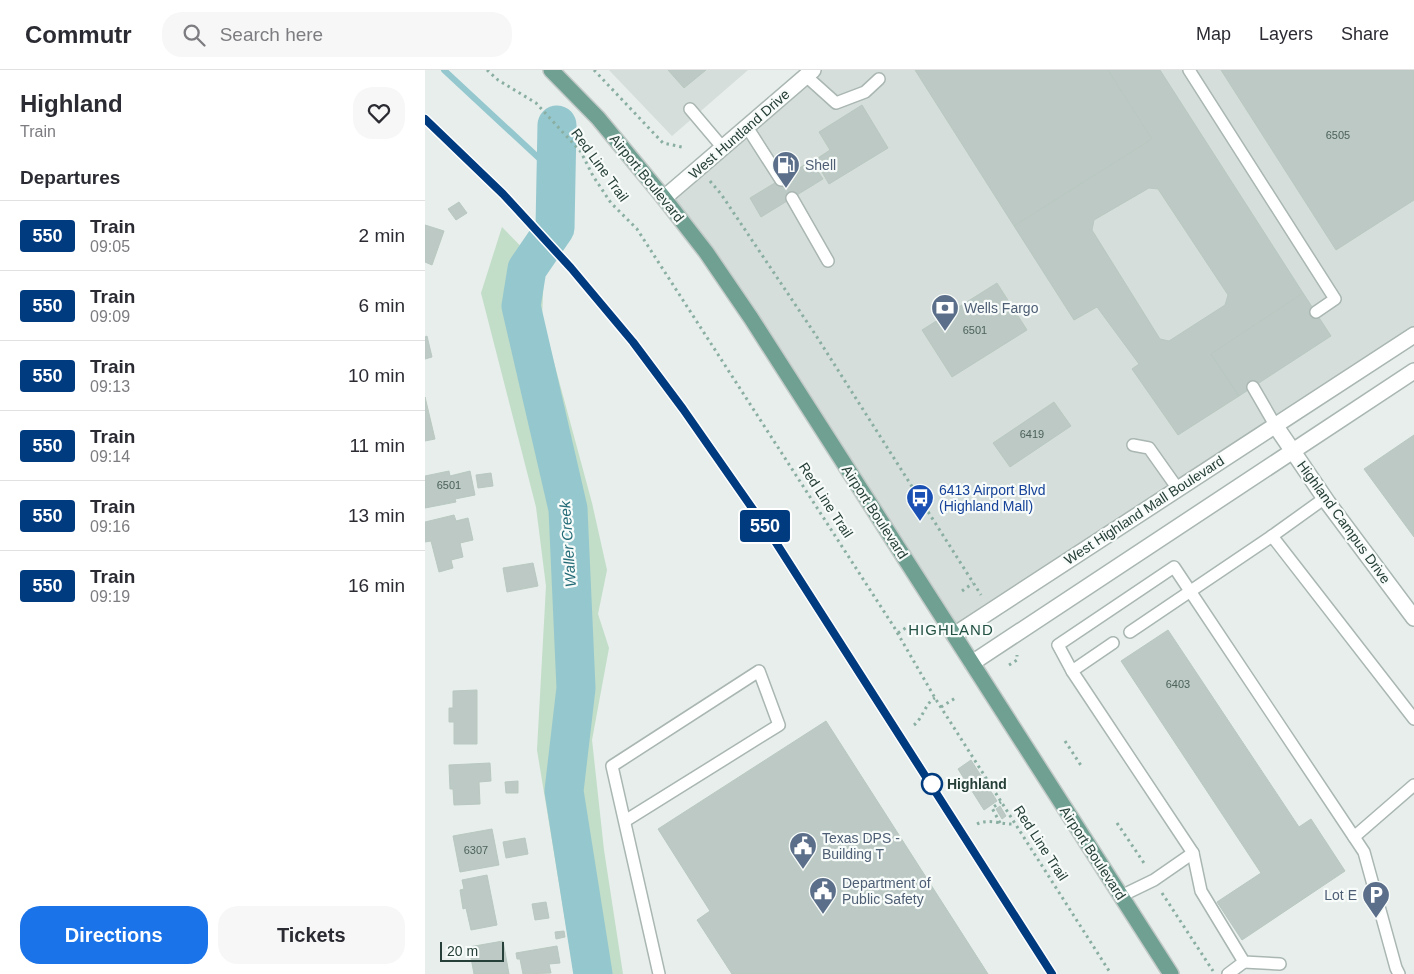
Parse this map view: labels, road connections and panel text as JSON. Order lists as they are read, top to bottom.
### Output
{
  "streets": {
    "main road": ["Airport Boulevard"],
    "street": ["West Huntland Drive", "West Highland Mall Boulevard", "Highland Campus Drive"],
    "path": ["Red Line Trail"]
  },
  "crossings": [
    ["West Huntland Drive", "Airport Boulevard"],
    ["Airport Boulevard", "West Highland Mall Boulevard"],
    ["West Highland Mall Boulevard", "Highland Campus Drive"]
  ],
  "districts": ["HIGHLAND"],
  "water": ["Waller Creek"],
  "places": {
    "fuel station": ["Shell"],
    "bank": ["Wells Fargo"],
    "bus stop": ["6413 Airport Blvd (Highland Mall)"],
    "other": ["Highland"],
    "public building": ["Texas DPS - Building T", "Department of Public Safety"],
    "parking": ["Lot E"]
  },
  "house_numbers": [
    "6505",
    "6501",
    "6419",
    "6501",
    "6403",
    "6307"
  ],
  "scale_bar": "20 m",
  "page": {
    "header": "Commutr",
    "search": "Search here",
    "nav": ["Map", "Layers", "Share"],
    "heading": [
      ["Highland", "Train"],
      "Departures"
    ],
    "on_map": "550",
    "list": [
      {
        "mark": "550",
        "name": "Train",
        "note": "09:05",
        "value": "2 min"
      },
      {
        "mark": "550",
        "name": "Train",
        "note": "09:09",
        "value": "6 min"
      },
      {
        "mark": "550",
        "name": "Train",
        "note": "09:13",
        "value": "10 min"
      },
      {
        "mark": "550",
        "name": "Train",
        "note": "09:14",
        "value": "11 min"
      },
      {
        "mark": "550",
        "name": "Train",
        "note": "09:16",
        "value": "13 min"
      },
      {
        "mark": "550",
        "name": "Train",
        "note": "09:19",
        "value": "16 min"
      }
    ],
    "buttons": ["Directions", "Tickets"],
    "scale": "20 m"
  }
}
